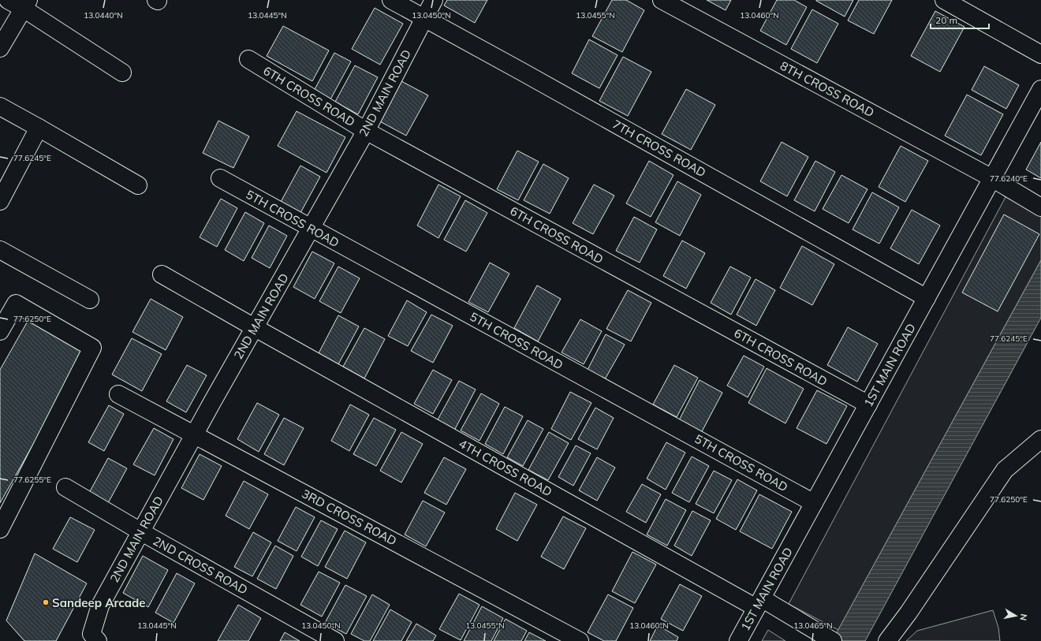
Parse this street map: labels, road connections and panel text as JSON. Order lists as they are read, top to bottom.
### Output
{
  "streets": {
    "street": [
      "8TH CROSS ROAD",
      "2ND MAIN ROAD",
      "6TH CROSS ROAD",
      "7TH CROSS ROAD",
      "5TH CROSS ROAD",
      "1ST MAIN ROAD",
      "4TH CROSS ROAD",
      "3RD CROSS ROAD",
      "2ND CROSS ROAD"
    ]
  },
  "crossings": [
    ["8TH CROSS ROAD", "1ST MAIN ROAD"],
    ["2ND MAIN ROAD", "6TH CROSS ROAD"],
    ["2ND MAIN ROAD", "7TH CROSS ROAD"],
    ["2ND MAIN ROAD", "5TH CROSS ROAD"],
    ["2ND MAIN ROAD", "4TH CROSS ROAD"],
    ["2ND MAIN ROAD", "3RD CROSS ROAD"],
    ["2ND MAIN ROAD", "2ND CROSS ROAD"],
    ["6TH CROSS ROAD", "1ST MAIN ROAD"],
    ["7TH CROSS ROAD", "1ST MAIN ROAD"],
    ["5TH CROSS ROAD", "1ST MAIN ROAD"],
    ["1ST MAIN ROAD", "4TH CROSS ROAD"]
  ],
  "places": ["Sandeep Arcade"],
  "scale_bar": "20 m",
  "north": "right",
  "coordinates": [
    "13.0450°N",
    "13.0455°N",
    "13.0460°N",
    "13.0440°N",
    "13.0445°N",
    "77.6245°E",
    "77.6240°E",
    "77.6250°E",
    "77.6255°E",
    "13.0465°N"
  ]
}
